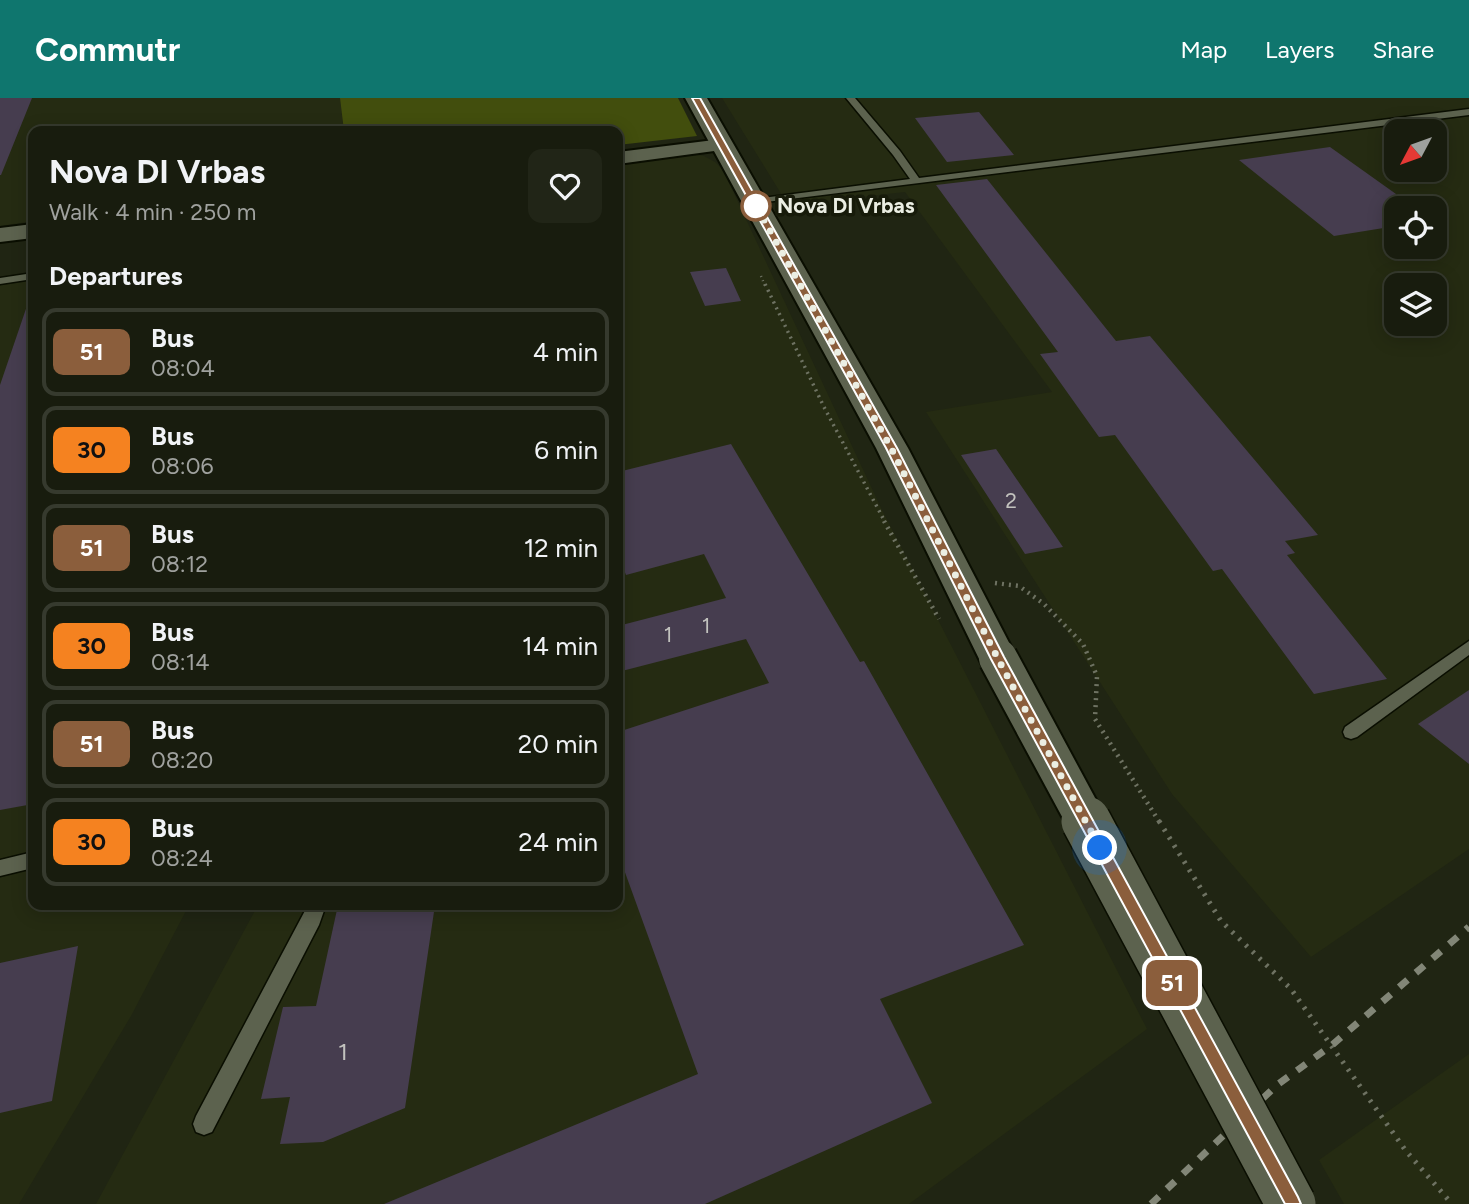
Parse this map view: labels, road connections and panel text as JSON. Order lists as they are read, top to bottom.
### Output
{
  "places": ["Nova DI Vrbas"],
  "lines": ["bus line 51"],
  "house_numbers": [
    "2",
    "1",
    "1",
    "1"
  ],
  "north": "bottom left",
  "page": {
    "header": "Commutr",
    "nav": ["Map", "Layers", "Share"],
    "on_map": "51",
    "heading": [
      ["Nova DI Vrbas", "Walk · 4 min · 250 m"],
      "Departures"
    ],
    "list": [
      {
        "mark": "51",
        "name": "Bus",
        "note": "08:04",
        "value": "4 min"
      },
      {
        "mark": "30",
        "name": "Bus",
        "note": "08:06",
        "value": "6 min"
      },
      {
        "mark": "51",
        "name": "Bus",
        "note": "08:12",
        "value": "12 min"
      },
      {
        "mark": "30",
        "name": "Bus",
        "note": "08:14",
        "value": "14 min"
      },
      {
        "mark": "51",
        "name": "Bus",
        "note": "08:20",
        "value": "20 min"
      },
      {
        "mark": "30",
        "name": "Bus",
        "note": "08:24",
        "value": "24 min"
      }
    ]
  }
}
